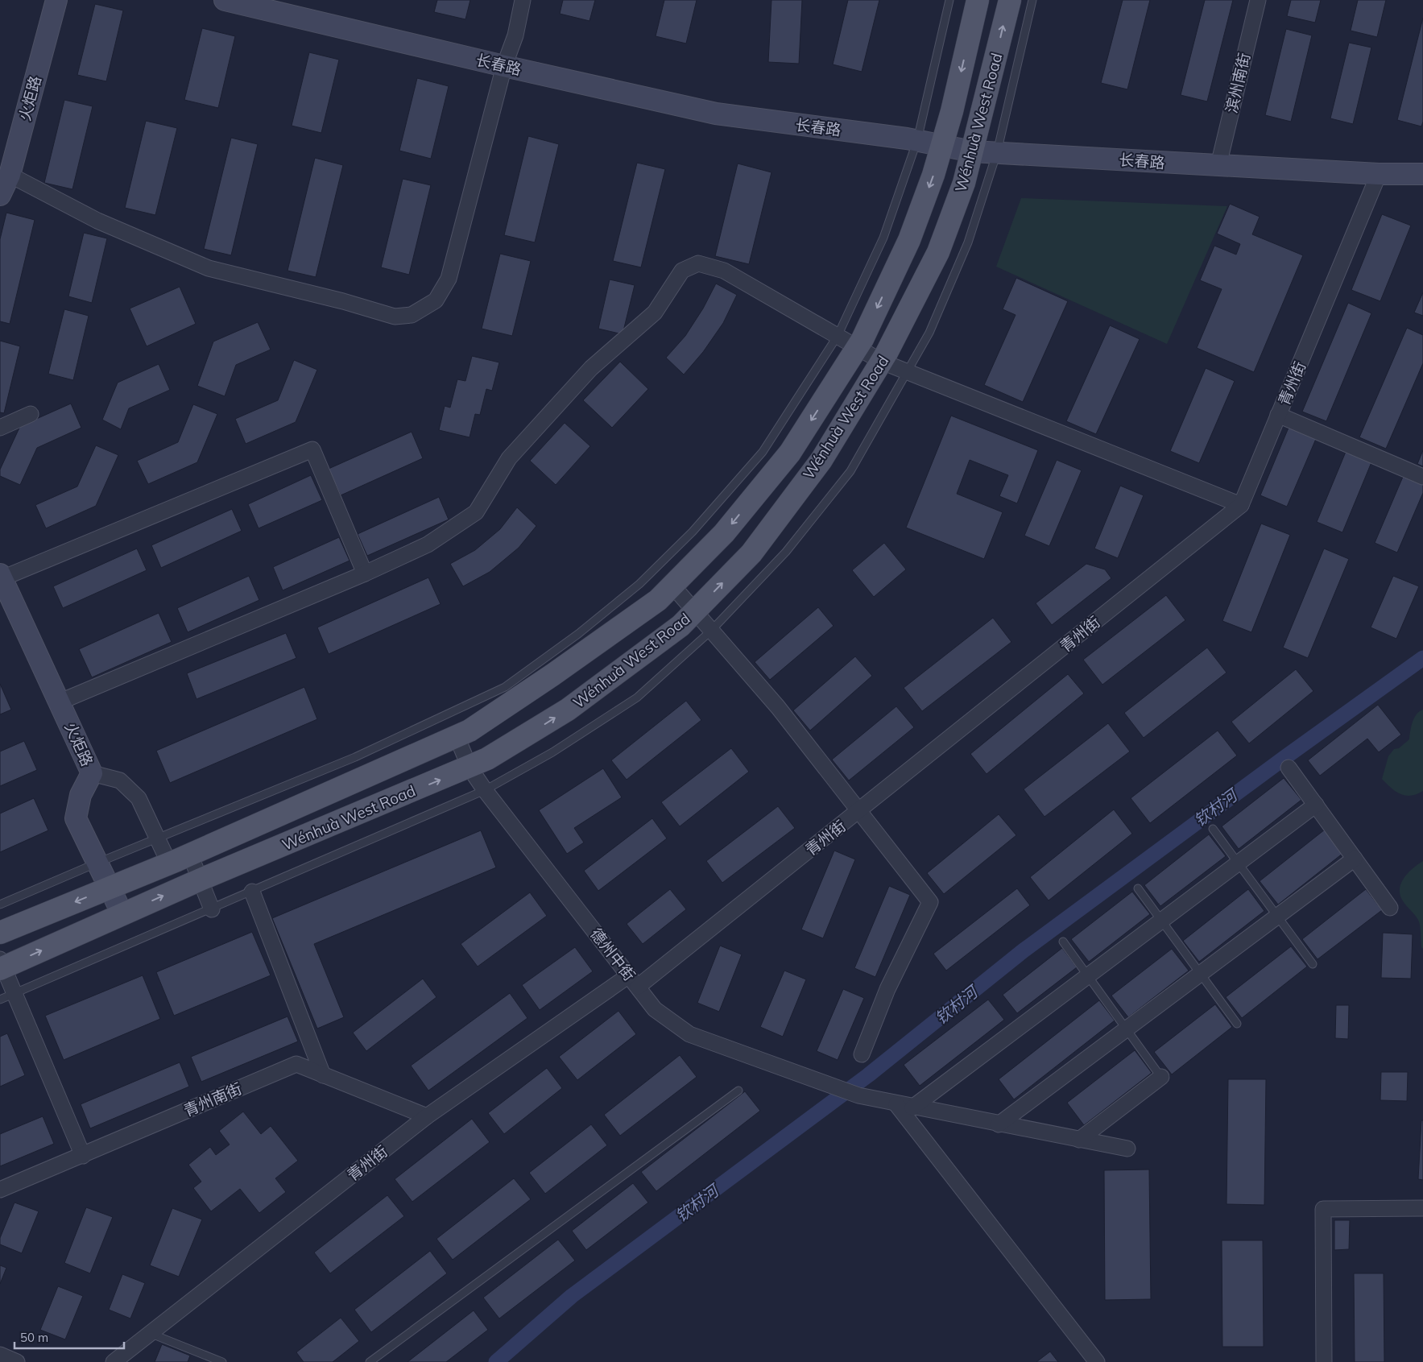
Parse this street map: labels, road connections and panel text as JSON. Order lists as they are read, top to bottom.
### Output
{
  "streets": {
    "main road": ["Wénhuà West Road"],
    "street": [
      "长春路",
      "滨州南街",
      "火炬路",
      "青州街",
      "德州中街",
      "青州南街"
    ]
  },
  "crossings": [
    ["长春路", "滨州南街"],
    ["长春路", "Wénhuà West Road"],
    ["长春路", "青州街"],
    ["火炬路", "Wénhuà West Road"],
    ["Wénhuà West Road", "德州中街"],
    ["青州街", "德州中街"],
    ["青州街", "青州南街"]
  ],
  "water": ["钦村河"],
  "scale_bar": "50 m"
}
